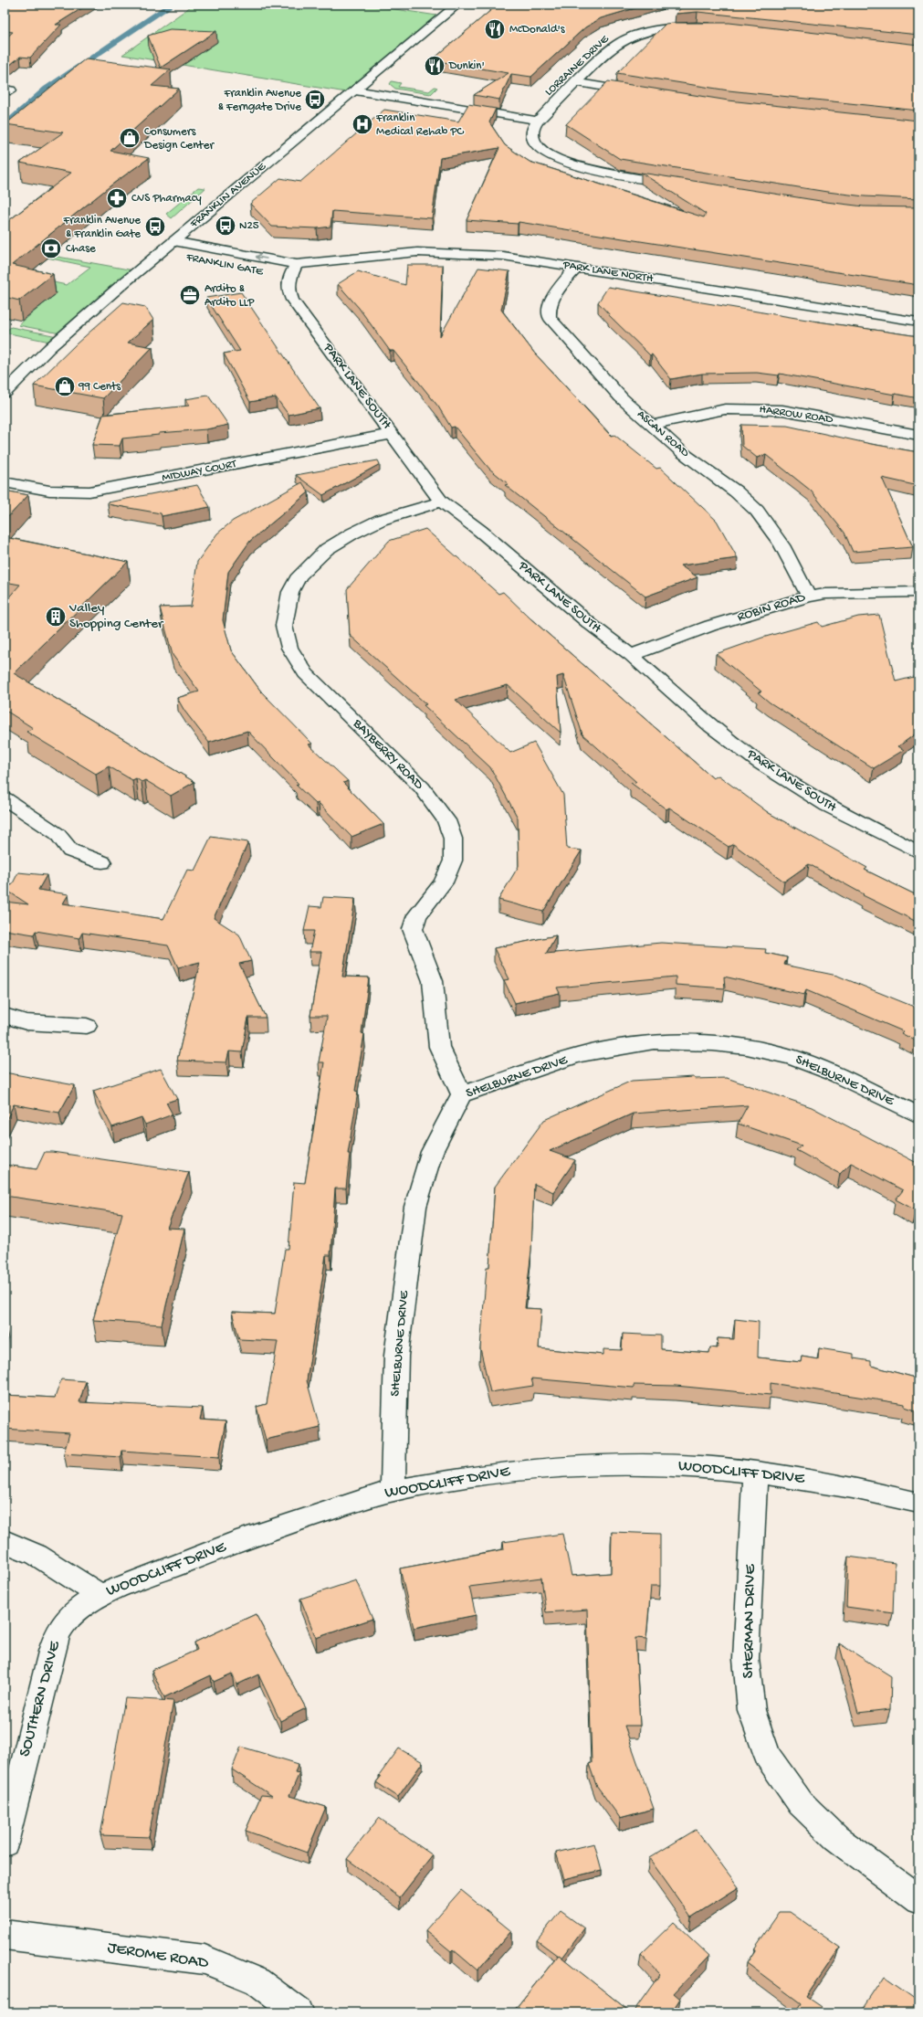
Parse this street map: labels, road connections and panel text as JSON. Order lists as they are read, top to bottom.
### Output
{
  "streets": {
    "street": [
      "LORRAINE DRIVE",
      "FRANKLIN AVENUE",
      "FRANKLIN GATE",
      "PARK LANE NORTH",
      "PARK LANE SOUTH",
      "HARROW ROAD",
      "ASCAN ROAD",
      "MIDWAY COURT",
      "ROBIN ROAD",
      "BAYBERRY ROAD",
      "SHELBURNE DRIVE",
      "WOODCLIFF DRIVE",
      "SHERMAN DRIVE",
      "SOUTHERN DRIVE",
      "JEROME ROAD"
    ]
  },
  "crossings": [
    ["FRANKLIN AVENUE", "FRANKLIN GATE"],
    ["FRANKLIN GATE", "PARK LANE NORTH"],
    ["FRANKLIN GATE", "PARK LANE SOUTH"],
    ["PARK LANE NORTH", "PARK LANE SOUTH"],
    ["PARK LANE NORTH", "ASCAN ROAD"],
    ["PARK LANE SOUTH", "MIDWAY COURT"],
    ["PARK LANE SOUTH", "ROBIN ROAD"],
    ["PARK LANE SOUTH", "BAYBERRY ROAD"],
    ["HARROW ROAD", "ASCAN ROAD"],
    ["ASCAN ROAD", "ROBIN ROAD"],
    ["BAYBERRY ROAD", "SHELBURNE DRIVE"],
    ["SHELBURNE DRIVE", "WOODCLIFF DRIVE"],
    ["WOODCLIFF DRIVE", "SHERMAN DRIVE"],
    ["WOODCLIFF DRIVE", "SOUTHERN DRIVE"]
  ],
  "one_way": ["FRANKLIN GATE"],
  "places": {
    "restaurant": ["McDonald's", "Dunkin'"],
    "bus stop": ["Franklin Avenue & Ferngate Drive", "N25", "Franklin Avenue & Franklin Gate"],
    "hospital": ["Franklin Medical Rehab PC"],
    "shop": ["Consumers Design Center", "99 Cents"],
    "pharmacy": ["CVS Pharmacy"],
    "bank": ["Chase"],
    "office": ["Ardito & Ardito LLP"],
    "building": ["Valley Shopping Center"]
  }
}
